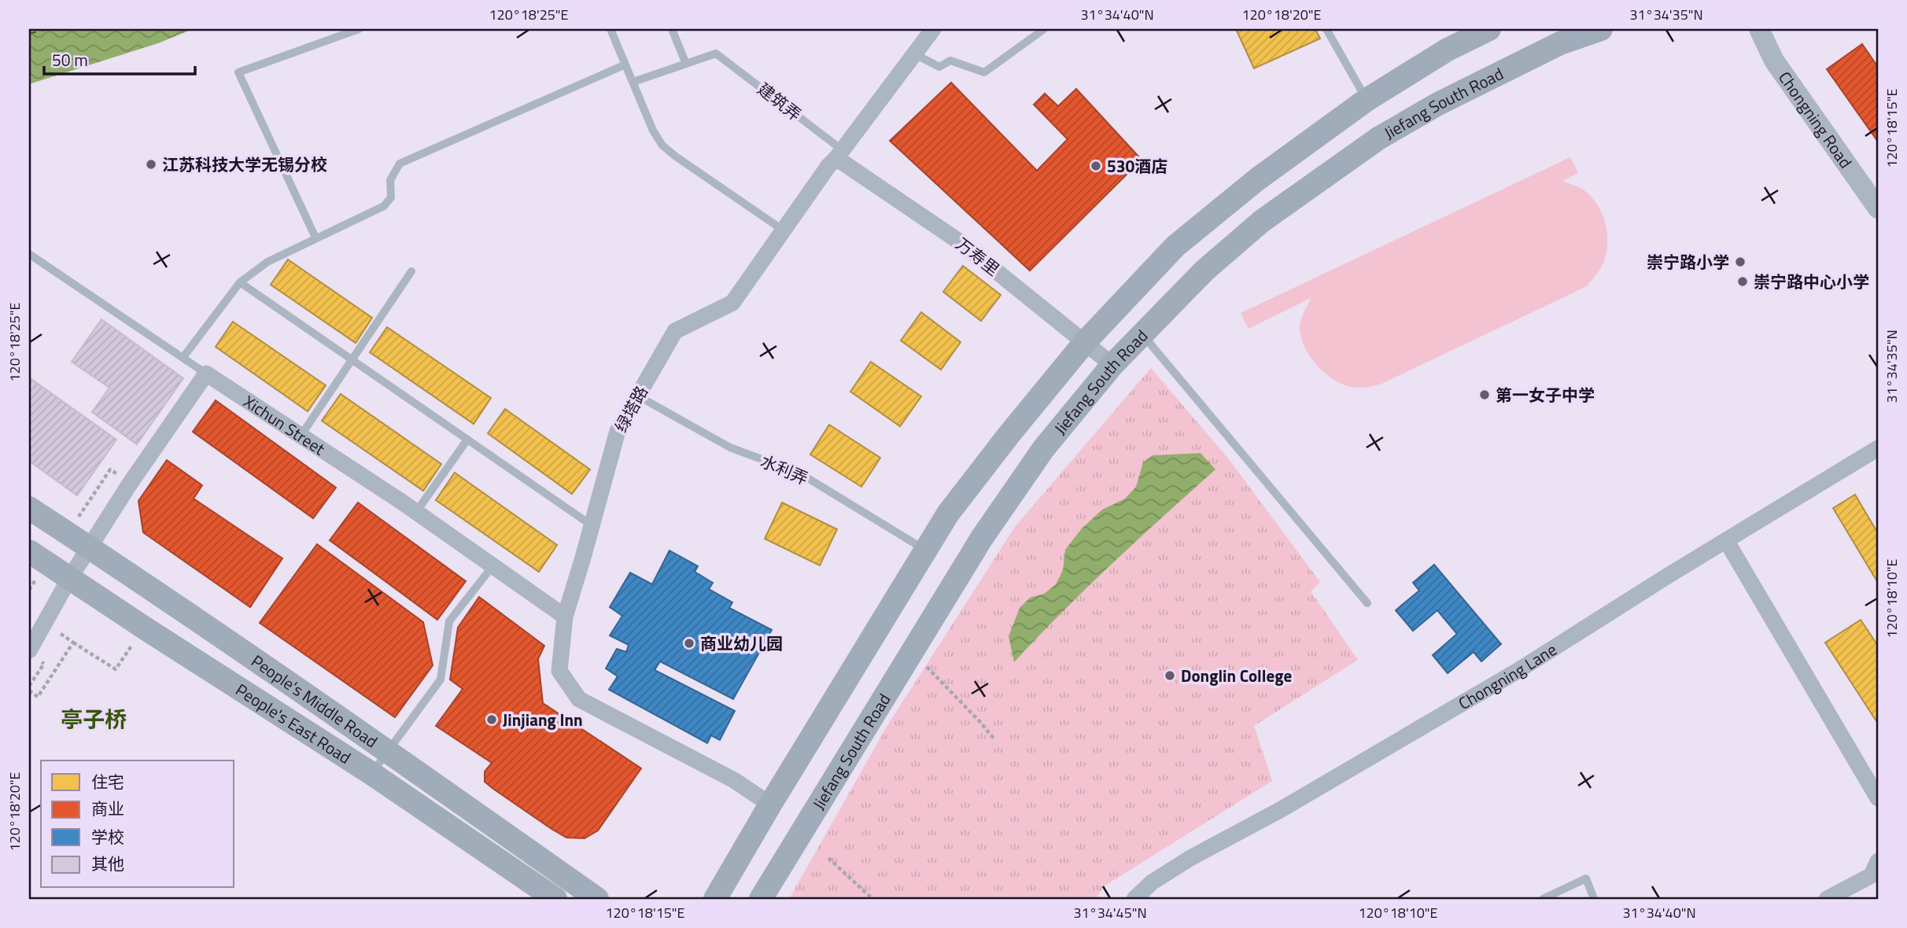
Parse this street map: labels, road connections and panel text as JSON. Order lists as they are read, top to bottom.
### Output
{
  "streets": {
    "main road": ["Jiefang South Road", "People's Middle Road", "People's East Road"],
    "street": [
      "Chongning Road",
      "万寿里",
      "绿塔路",
      "Xichun Street",
      "Chongning Lane"
    ],
    "lane": ["建筑弄", "水利弄"]
  },
  "crossings": [
    ["建筑弄", "万寿里"],
    ["建筑弄", "绿塔路"],
    ["Jiefang South Road", "万寿里"],
    ["万寿里", "绿塔路"],
    ["绿塔路", "Xichun Street"],
    ["绿塔路", "水利弄"]
  ],
  "districts": ["亭子桥"],
  "places": [
    "江苏科技大学无锡分校",
    "530酒店",
    "崇宁路小学",
    "崇宁路中心小学",
    "第一女子中学",
    "商业幼儿园",
    "Donglin College",
    "Jinjiang Inn"
  ],
  "legend": [
    "住宅",
    "商业",
    "学校",
    "其他"
  ],
  "scale_bar": "50 m",
  "coordinates": [
    "120°18'25\"E",
    "31°34'40\"N",
    "120°18'20\"E",
    "31°34'35\"N",
    "120°18'15\"E",
    "120°18'10\"E",
    "31°34'45\"N"
  ]
}
